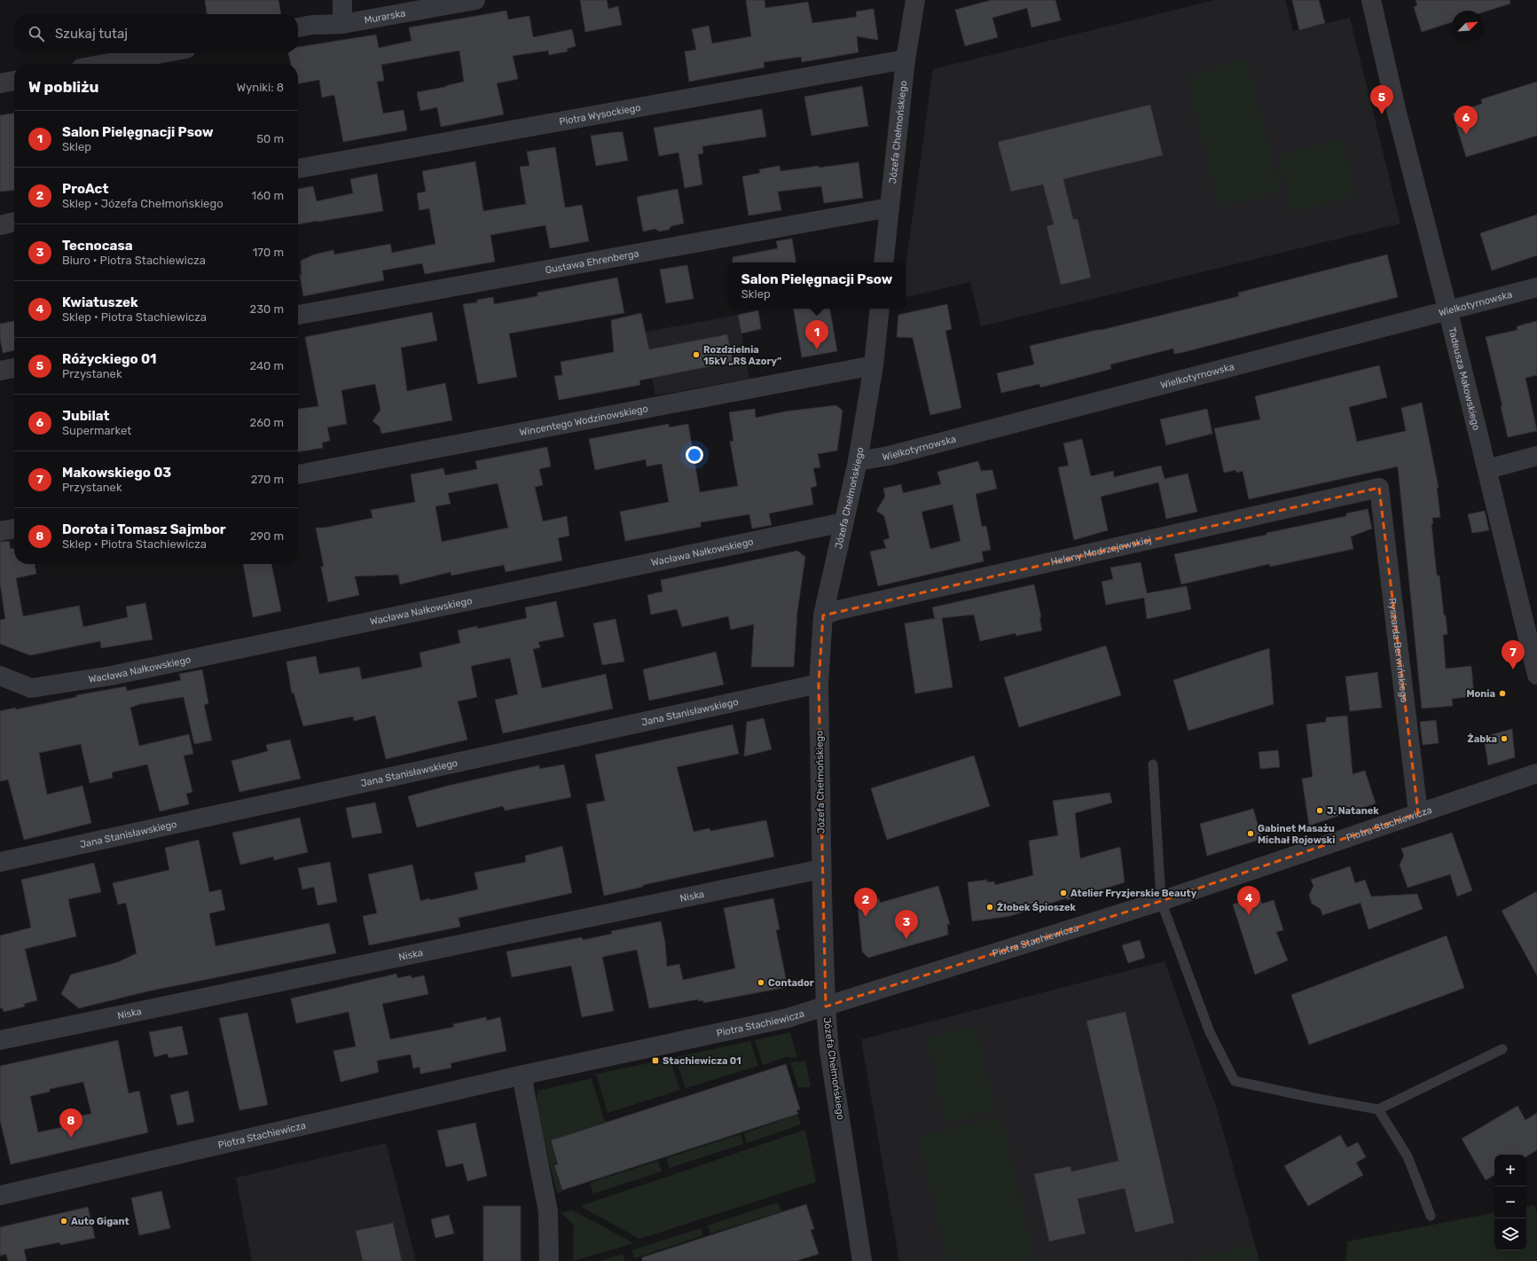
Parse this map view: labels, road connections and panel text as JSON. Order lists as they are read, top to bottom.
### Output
{
  "streets": {
    "street": [
      "Murarska",
      "Piotra Wysockiego",
      "Józefa Chełmońskiego",
      "Gustawa Ehrenberga",
      "Wielkotyrnowska",
      "Tadeusza Makowskiego",
      "Wincentego Wodzinowskiego",
      "Heleny Modrzejewskiej",
      "Wacława Nałkowskiego",
      "Ryszarda Berwińskiego",
      "Jana Stanisławskiego",
      "Piotra Stachiewicza",
      "Niska"
    ]
  },
  "crossings": [
    ["Piotra Wysockiego", "Józefa Chełmońskiego"],
    ["Józefa Chełmońskiego", "Gustawa Ehrenberga"],
    ["Józefa Chełmońskiego", "Wielkotyrnowska"],
    ["Józefa Chełmońskiego", "Wincentego Wodzinowskiego"],
    ["Józefa Chełmońskiego", "Heleny Modrzejewskiej"],
    ["Józefa Chełmońskiego", "Wacława Nałkowskiego"],
    ["Józefa Chełmońskiego", "Jana Stanisławskiego"],
    ["Józefa Chełmońskiego", "Piotra Stachiewicza"],
    ["Józefa Chełmońskiego", "Niska"],
    ["Wielkotyrnowska", "Tadeusza Makowskiego"],
    ["Heleny Modrzejewskiej", "Ryszarda Berwińskiego"],
    ["Ryszarda Berwińskiego", "Piotra Stachiewicza"]
  ],
  "places": {
    "other": [
      "Rozdzielnia 15kV „RS Azory”",
      "Monia",
      "Żabka",
      "J. Natanek",
      "Gabinet Masażu Michał Rojowski",
      "Atelier Fryzjerskie Beauty",
      "Żłobek Śpioszek",
      "Contador",
      "Auto Gigant"
    ],
    "transit": ["Stachiewicza 01"]
  },
  "north": "top right",
  "page": {
    "search": "Szukaj tutaj",
    "heading": ["W pobliżu", "Wyniki: 8"],
    "pins": [
      "5",
      "6",
      "1",
      "7",
      "4",
      "2",
      "3",
      "8"
    ],
    "list": [
      {
        "mark": "1",
        "name": "Salon Pielęgnacji Psow",
        "note": "Sklep",
        "value": "50 m"
      },
      {
        "mark": "2",
        "name": "ProAct",
        "note": "Sklep · Józefa Chełmońskiego",
        "value": "160 m"
      },
      {
        "mark": "3",
        "name": "Tecnocasa",
        "note": "Biuro · Piotra Stachiewicza",
        "value": "170 m"
      },
      {
        "mark": "4",
        "name": "Kwiatuszek",
        "note": "Sklep · Piotra Stachiewicza",
        "value": "230 m"
      },
      {
        "mark": "5",
        "name": "Różyckiego 01",
        "note": "Przystanek",
        "value": "240 m"
      },
      {
        "mark": "6",
        "name": "Jubilat",
        "note": "Supermarket",
        "value": "260 m"
      },
      {
        "mark": "7",
        "name": "Makowskiego 03",
        "note": "Przystanek",
        "value": "270 m"
      },
      {
        "mark": "8",
        "name": "Dorota i Tomasz Sajmbor",
        "note": "Sklep · Piotra Stachiewicza",
        "value": "290 m"
      }
    ],
    "popup": ["Salon Pielęgnacji Psow", "Sklep"],
    "map_buttons": ["+", "−"]
  }
}
